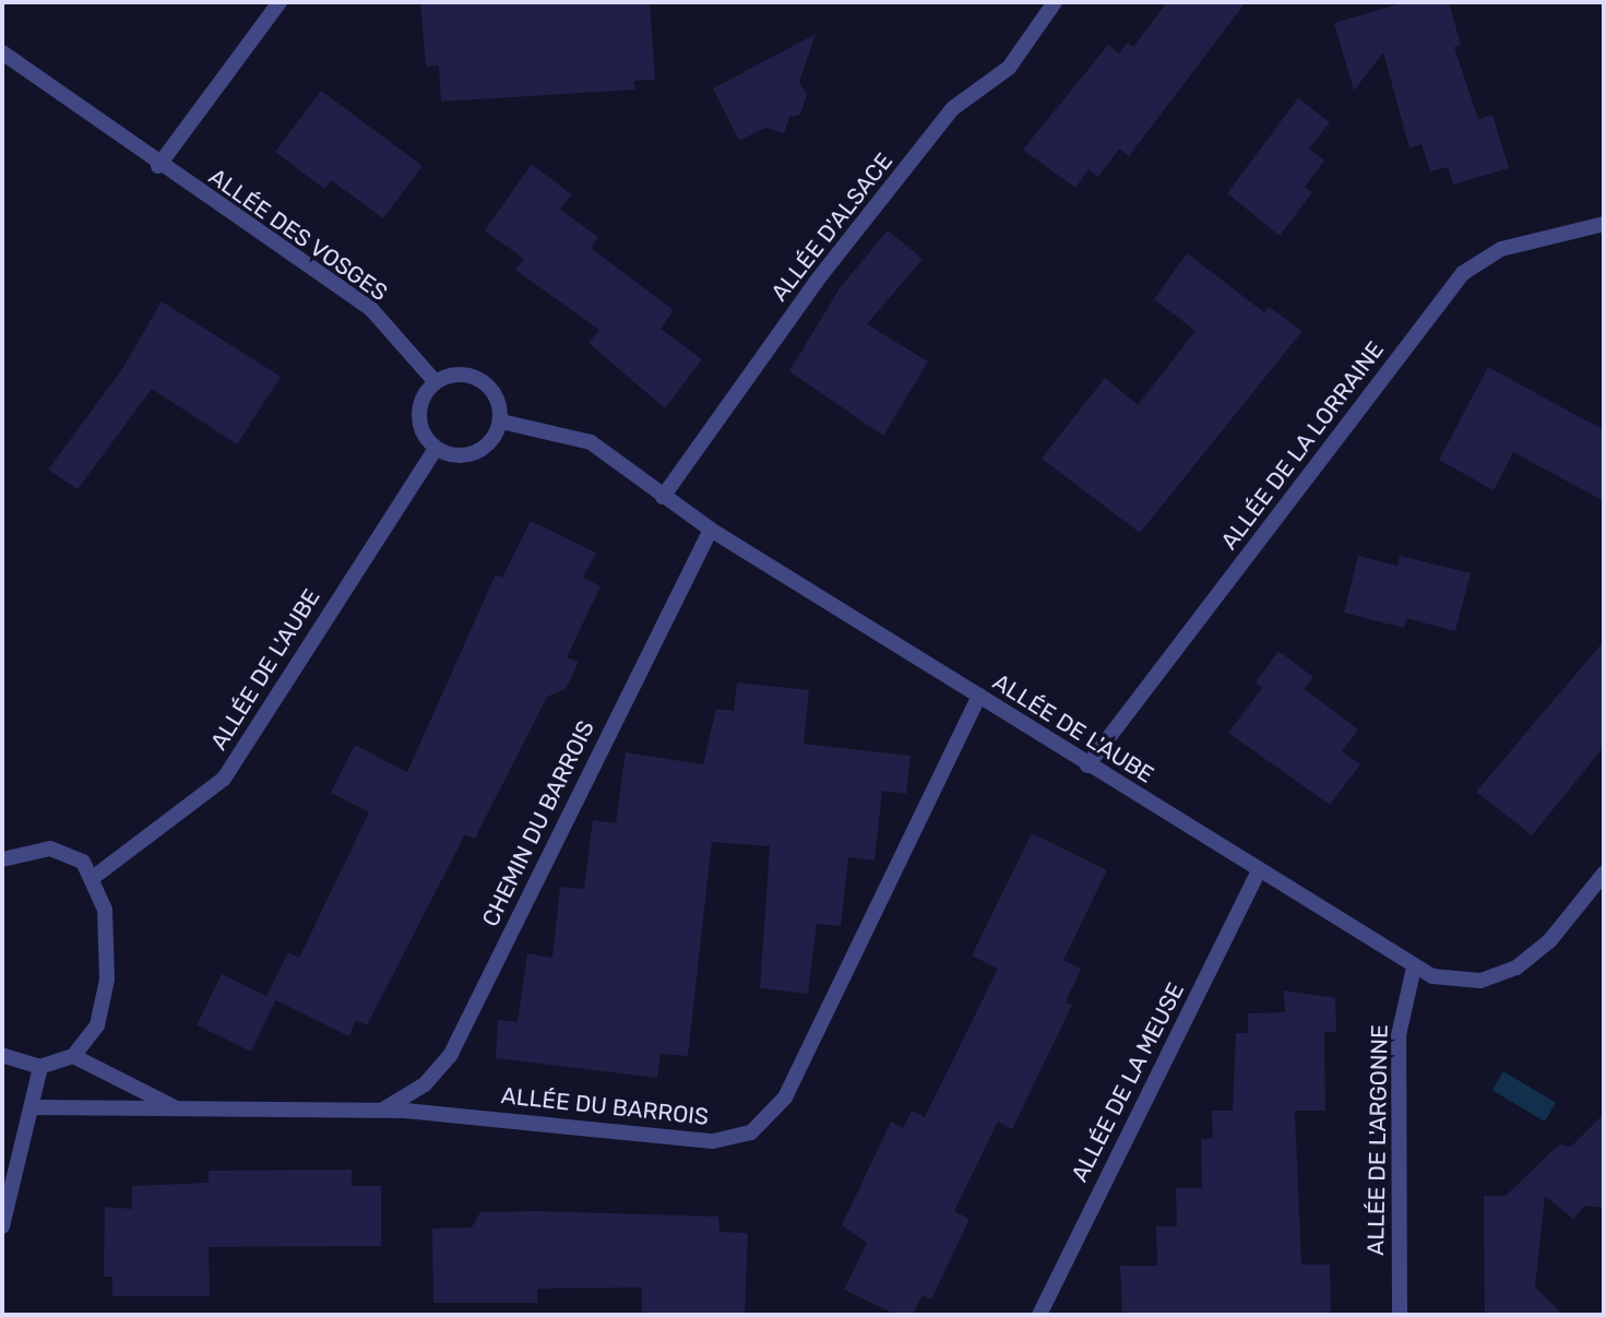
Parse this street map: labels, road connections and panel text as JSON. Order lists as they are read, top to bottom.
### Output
{
  "streets": {
    "street": [
      "ALLÉE D'ALSACE",
      "ALLÉE DES VOSGES",
      "ALLÉE DE LA LORRAINE",
      "ALLÉE DE L'AUBE",
      "CHEMIN DU BARROIS",
      "ALLÉE DE LA MEUSE",
      "ALLÉE DU BARROIS",
      "ALLÉE DE L'ARGONNE"
    ]
  },
  "crossings": [
    ["ALLÉE D'ALSACE", "ALLÉE DE L'AUBE"],
    ["ALLÉE DES VOSGES", "ALLÉE DE L'AUBE"],
    ["ALLÉE DE LA LORRAINE", "ALLÉE DE L'AUBE"],
    ["ALLÉE DE L'AUBE", "CHEMIN DU BARROIS"],
    ["ALLÉE DE L'AUBE", "ALLÉE DE LA MEUSE"],
    ["ALLÉE DE L'AUBE", "ALLÉE DU BARROIS"],
    ["ALLÉE DE L'AUBE", "ALLÉE DE L'ARGONNE"],
    ["CHEMIN DU BARROIS", "ALLÉE DU BARROIS"]
  ]
}
